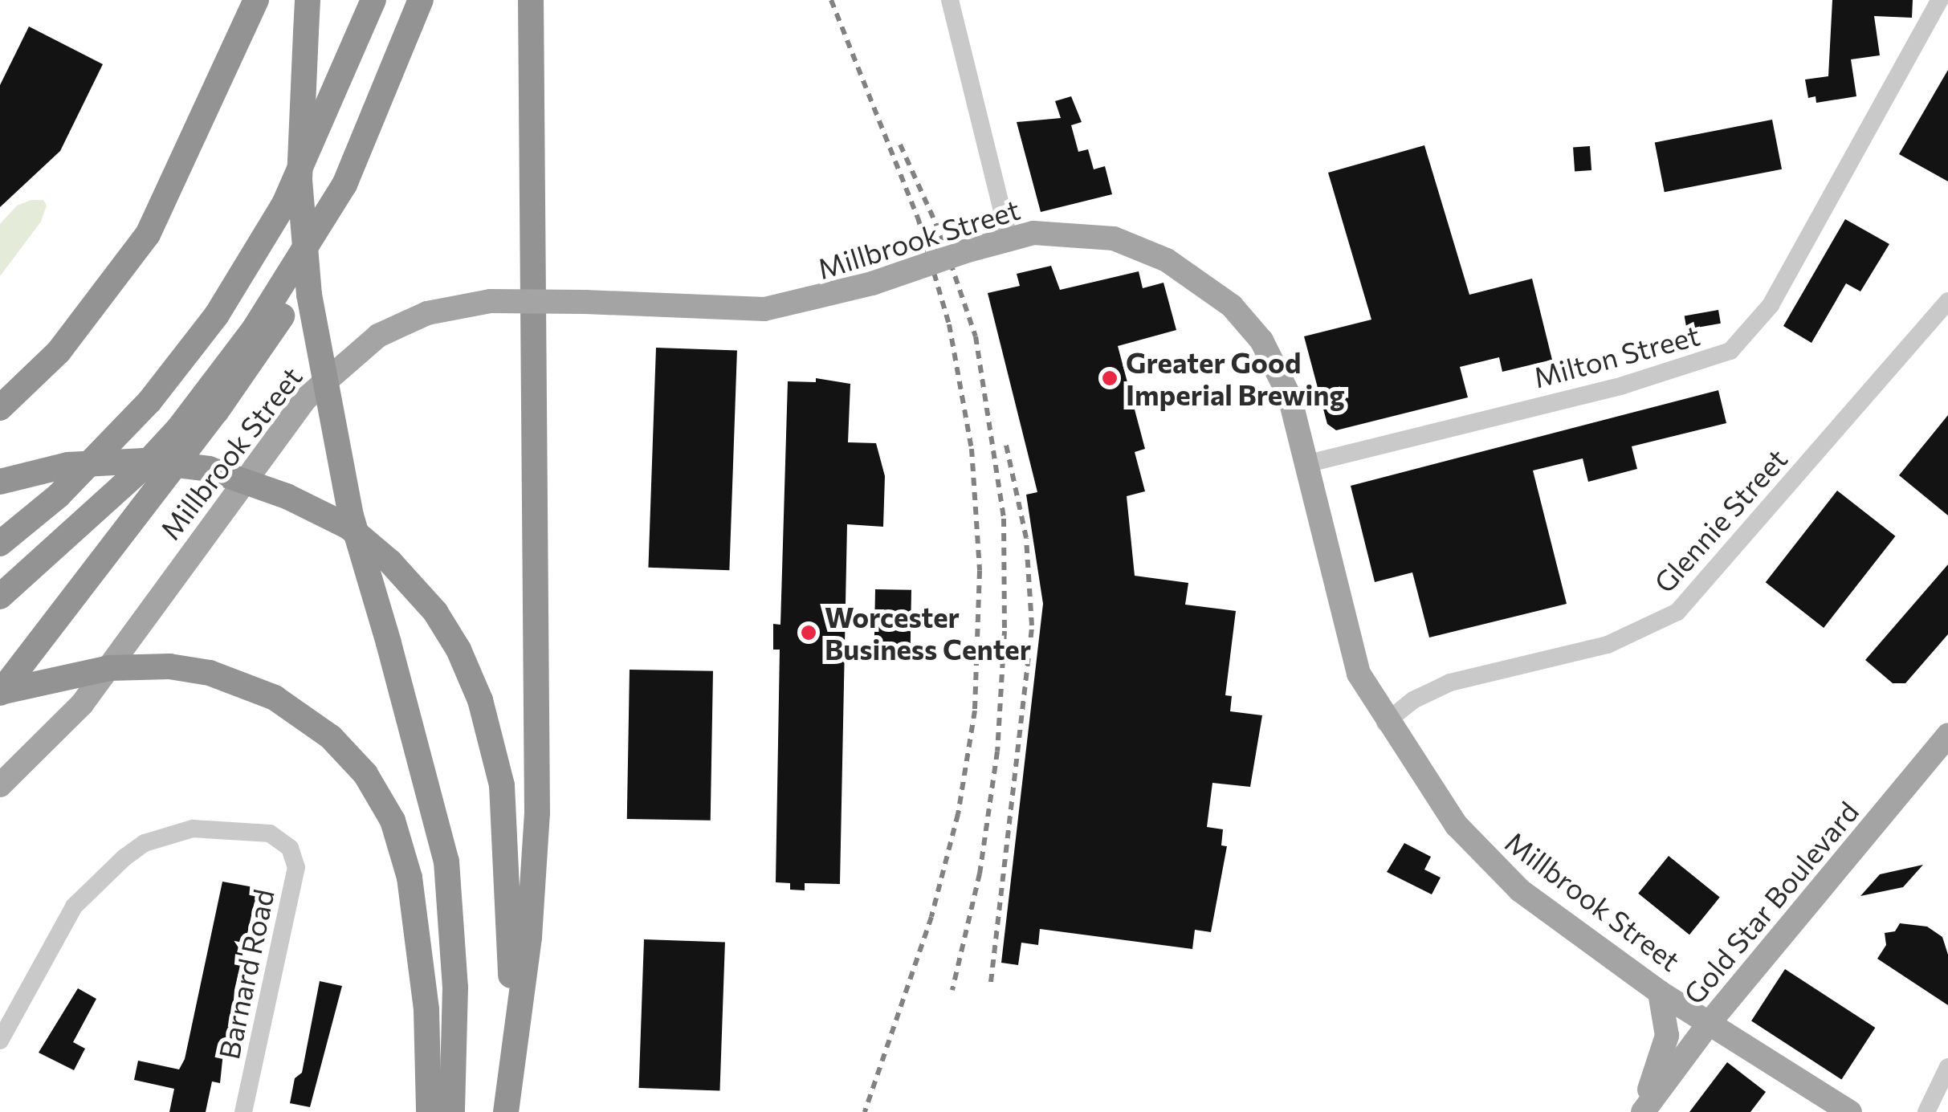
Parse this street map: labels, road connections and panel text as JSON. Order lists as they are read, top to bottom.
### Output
{
  "streets": {
    "main road": ["Millbrook Street", "Gold Star Boulevard"],
    "street": ["Milton Street", "Glennie Street", "Barnard Road"]
  },
  "crossings": [
    ["Millbrook Street", "Milton Street"],
    ["Millbrook Street", "Glennie Street"],
    ["Millbrook Street", "Gold Star Boulevard"]
  ],
  "places": ["Greater Good Imperial Brewing", "Worcester Business Center"]
}
